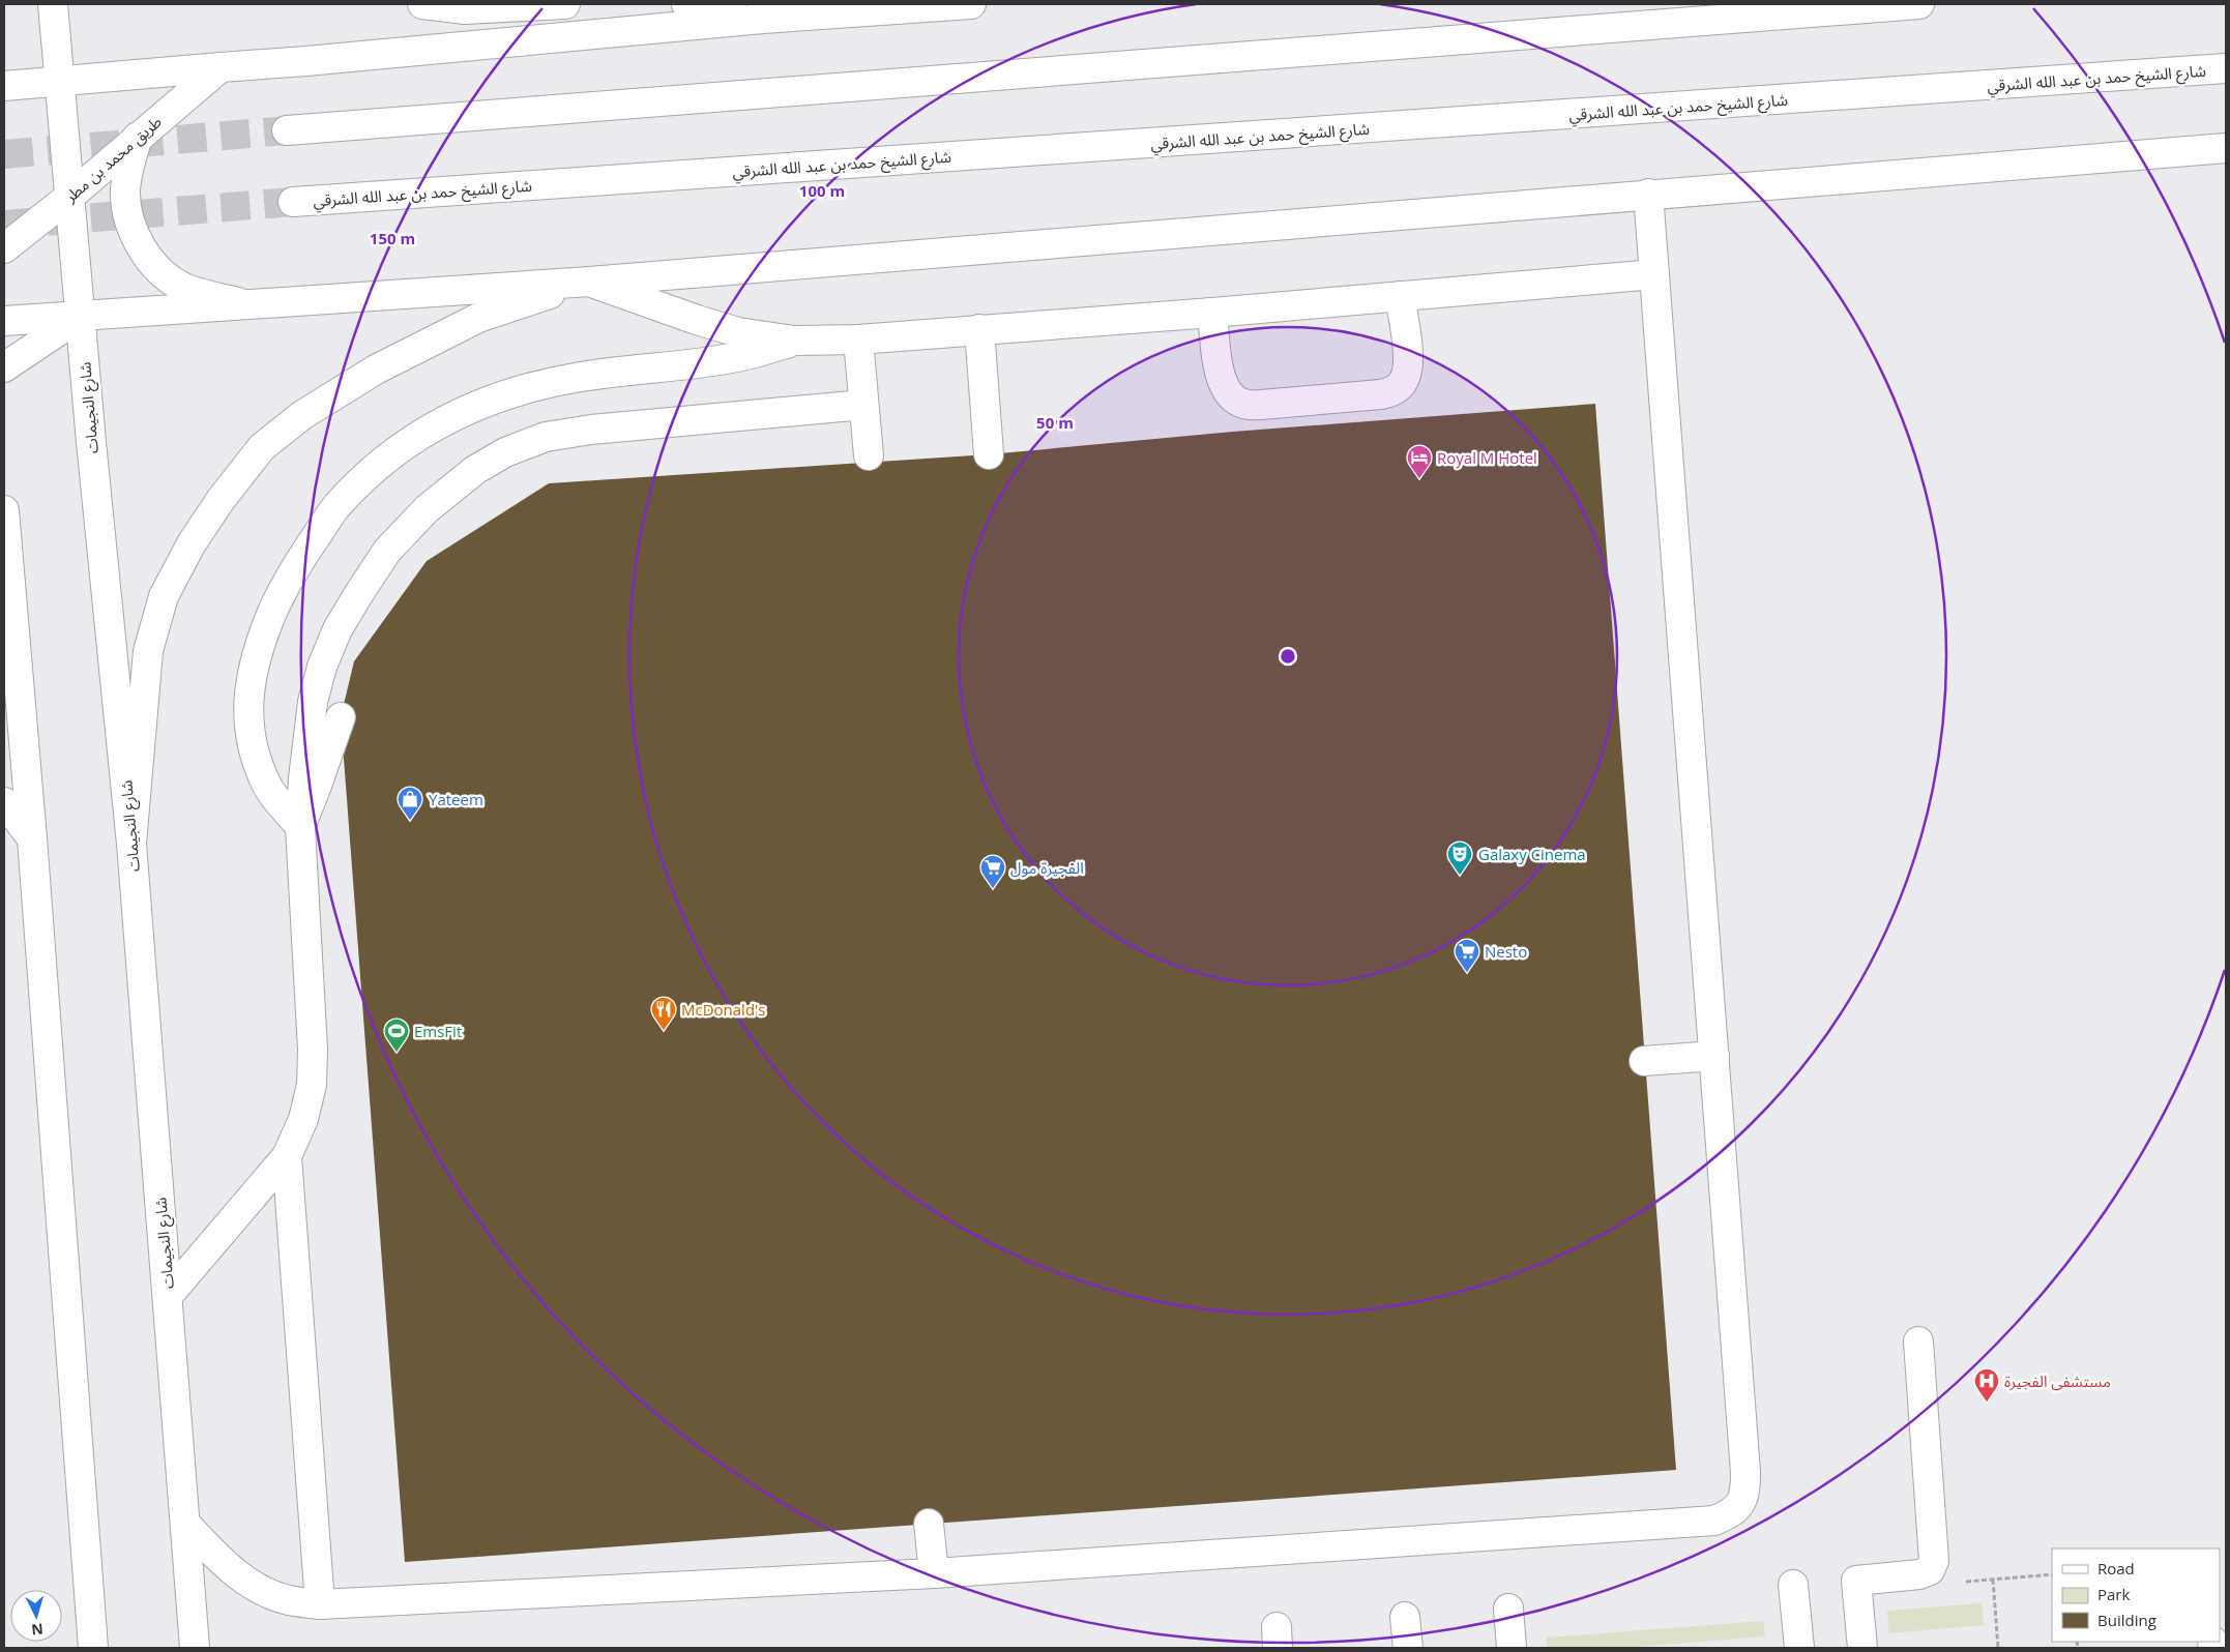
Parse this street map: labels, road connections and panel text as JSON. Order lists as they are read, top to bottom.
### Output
{
  "streets": {
    "main road": ["شارع الشيخ حمد بن عبد الله الشرقي", "طريق محمد بن مطر", "شارع النجيمات"]
  },
  "crossings": [
    ["طريق محمد بن مطر", "شارع النجيمات"]
  ],
  "places": {
    "hotel": ["Royal M Hotel"],
    "shop": ["Yateem"],
    "theatre": ["Galaxy Cinema"],
    "supermarket": ["الفجيرة مول", "Nesto"],
    "restaurant": ["McDonald's"],
    "sports": ["EmsFit"],
    "hospital": ["مستشفى الفجيرة"]
  },
  "legend": ["Road", "Park", "Building"],
  "north": "bottom",
  "rings": ["100 m", "150 m", "50 m"]
}
